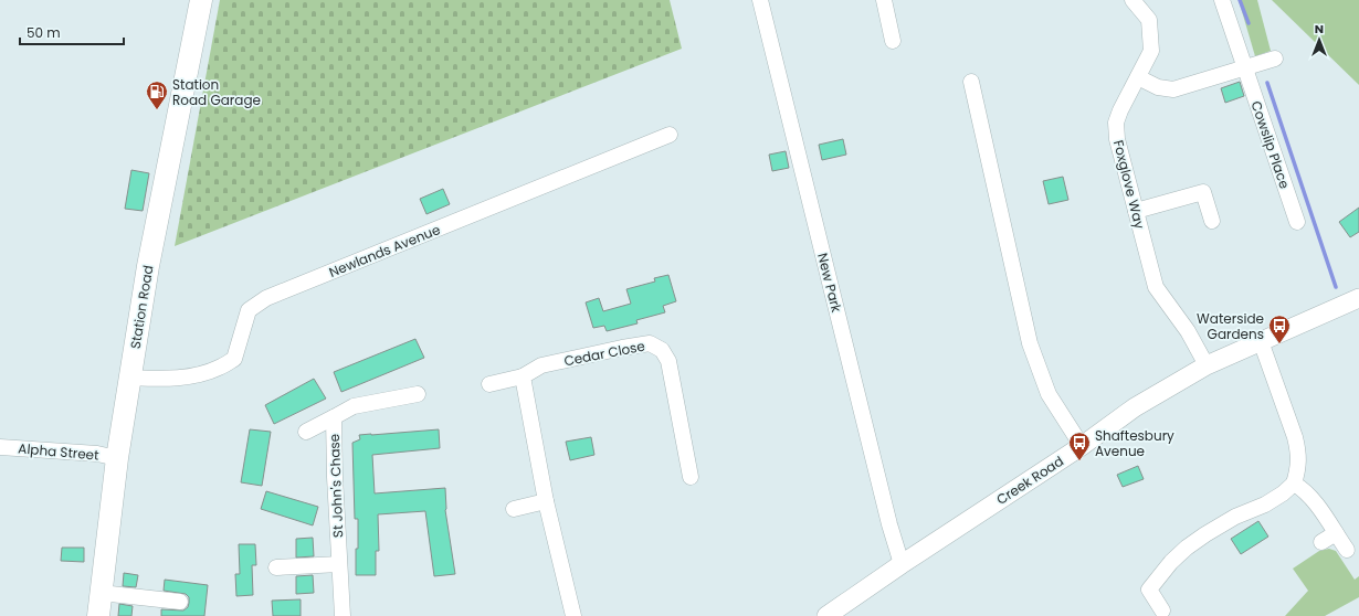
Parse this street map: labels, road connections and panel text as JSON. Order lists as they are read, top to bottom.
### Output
{
  "streets": {
    "main road": ["Station Road"],
    "street": [
      "Cowslip Place",
      "Foxglove Way",
      "Newlands Avenue",
      "New Park",
      "Cedar Close",
      "Alpha Street",
      "Creek Road",
      "St John's Chase"
    ]
  },
  "crossings": [
    ["Foxglove Way", "Creek Road"],
    ["Newlands Avenue", "Station Road"],
    ["New Park", "Creek Road"],
    ["Station Road", "Alpha Street"]
  ],
  "places": {
    "fuel station": ["Station Road Garage"],
    "bus stop": ["Waterside Gardens", "Shaftesbury Avenue"]
  },
  "scale_bar": "50 m",
  "north": "top"
}
